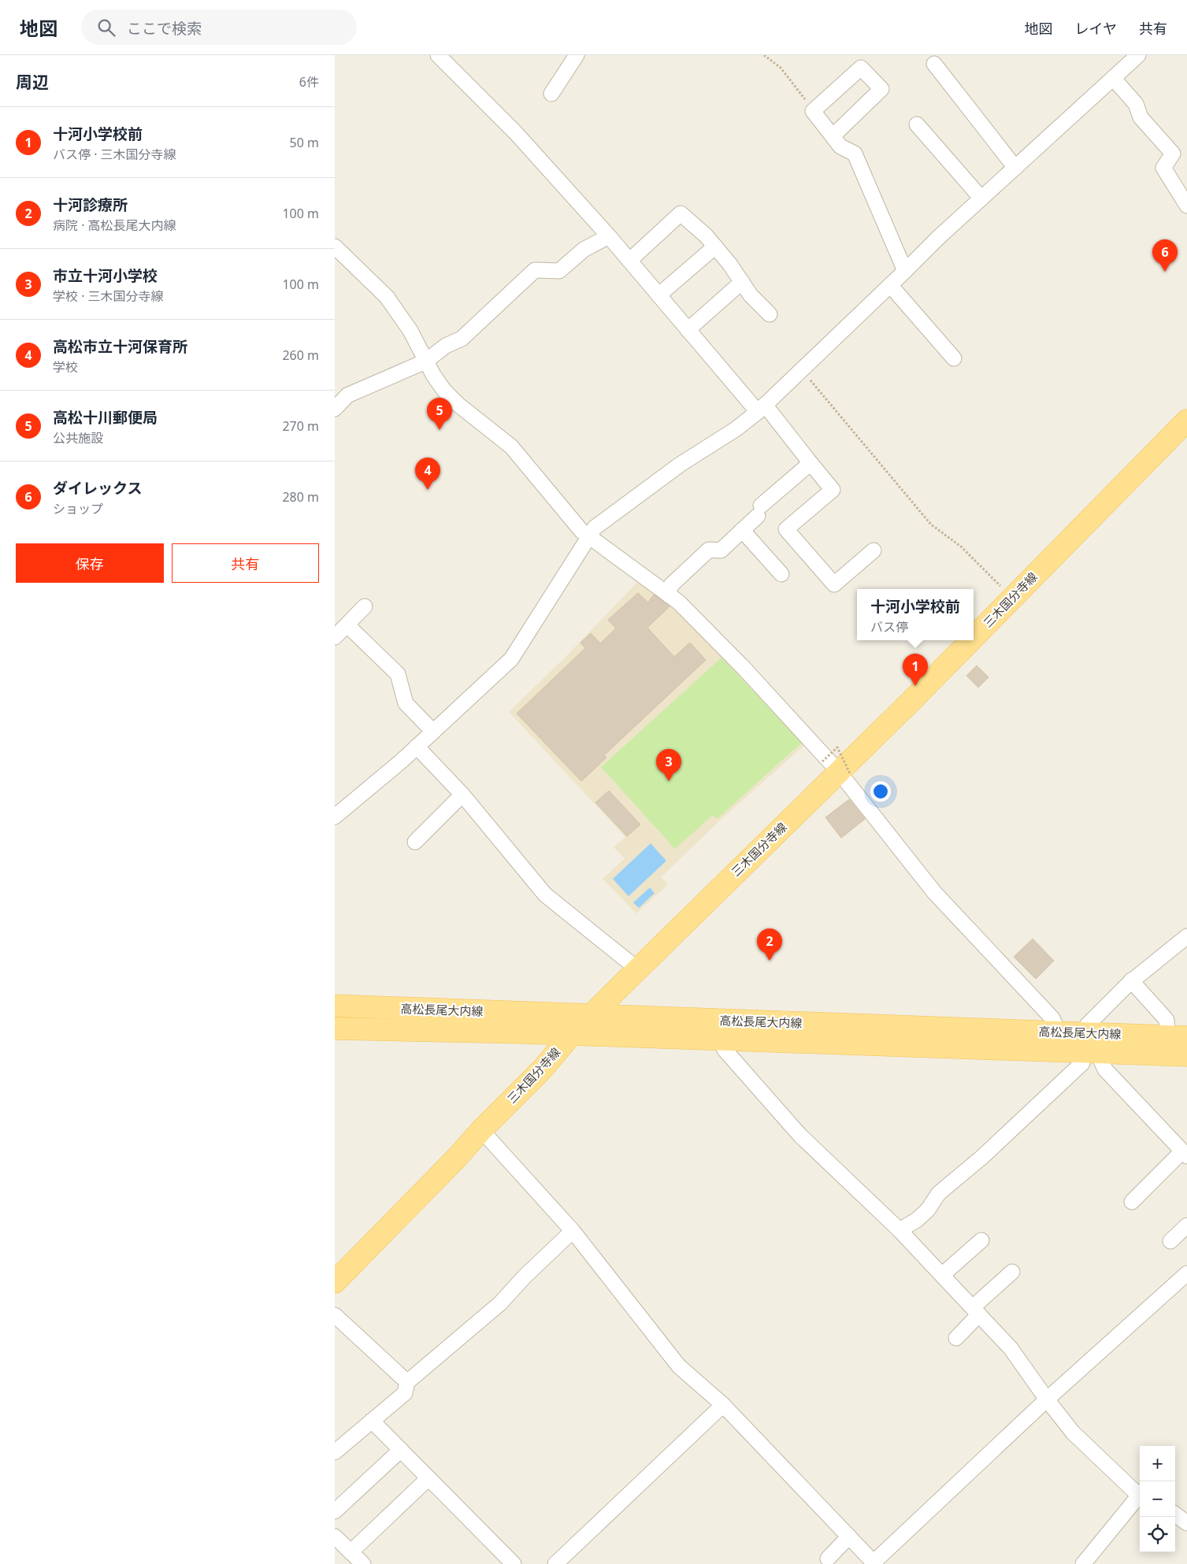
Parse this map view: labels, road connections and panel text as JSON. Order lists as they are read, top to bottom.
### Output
{
  "streets": {
    "main road": ["三木国分寺線", "高松長尾大内線"]
  },
  "crossings": [
    ["三木国分寺線", "高松長尾大内線"]
  ],
  "page": {
    "header": "地図",
    "search": "ここで検索",
    "nav": ["地図", "レイヤ", "共有"],
    "heading": ["周辺", "6件"],
    "list": [
      {
        "mark": "1",
        "name": "十河小学校前",
        "note": "バス停 · 三木国分寺線",
        "value": "50 m"
      },
      {
        "mark": "2",
        "name": "十河診療所",
        "note": "病院 · 高松長尾大内線",
        "value": "100 m"
      },
      {
        "mark": "3",
        "name": "市立十河小学校",
        "note": "学校 · 三木国分寺線",
        "value": "100 m"
      },
      {
        "mark": "4",
        "name": "高松市立十河保育所",
        "note": "学校",
        "value": "260 m"
      },
      {
        "mark": "5",
        "name": "高松十川郵便局",
        "note": "公共施設",
        "value": "270 m"
      },
      {
        "mark": "6",
        "name": "ダイレックス",
        "note": "ショップ",
        "value": "280 m"
      }
    ],
    "pins": [
      "6",
      "5",
      "4",
      "1",
      "3",
      "2"
    ],
    "buttons": ["保存", "共有"],
    "popup": ["十河小学校前", "バス停"],
    "map_buttons": ["+", "−"]
  }
}
